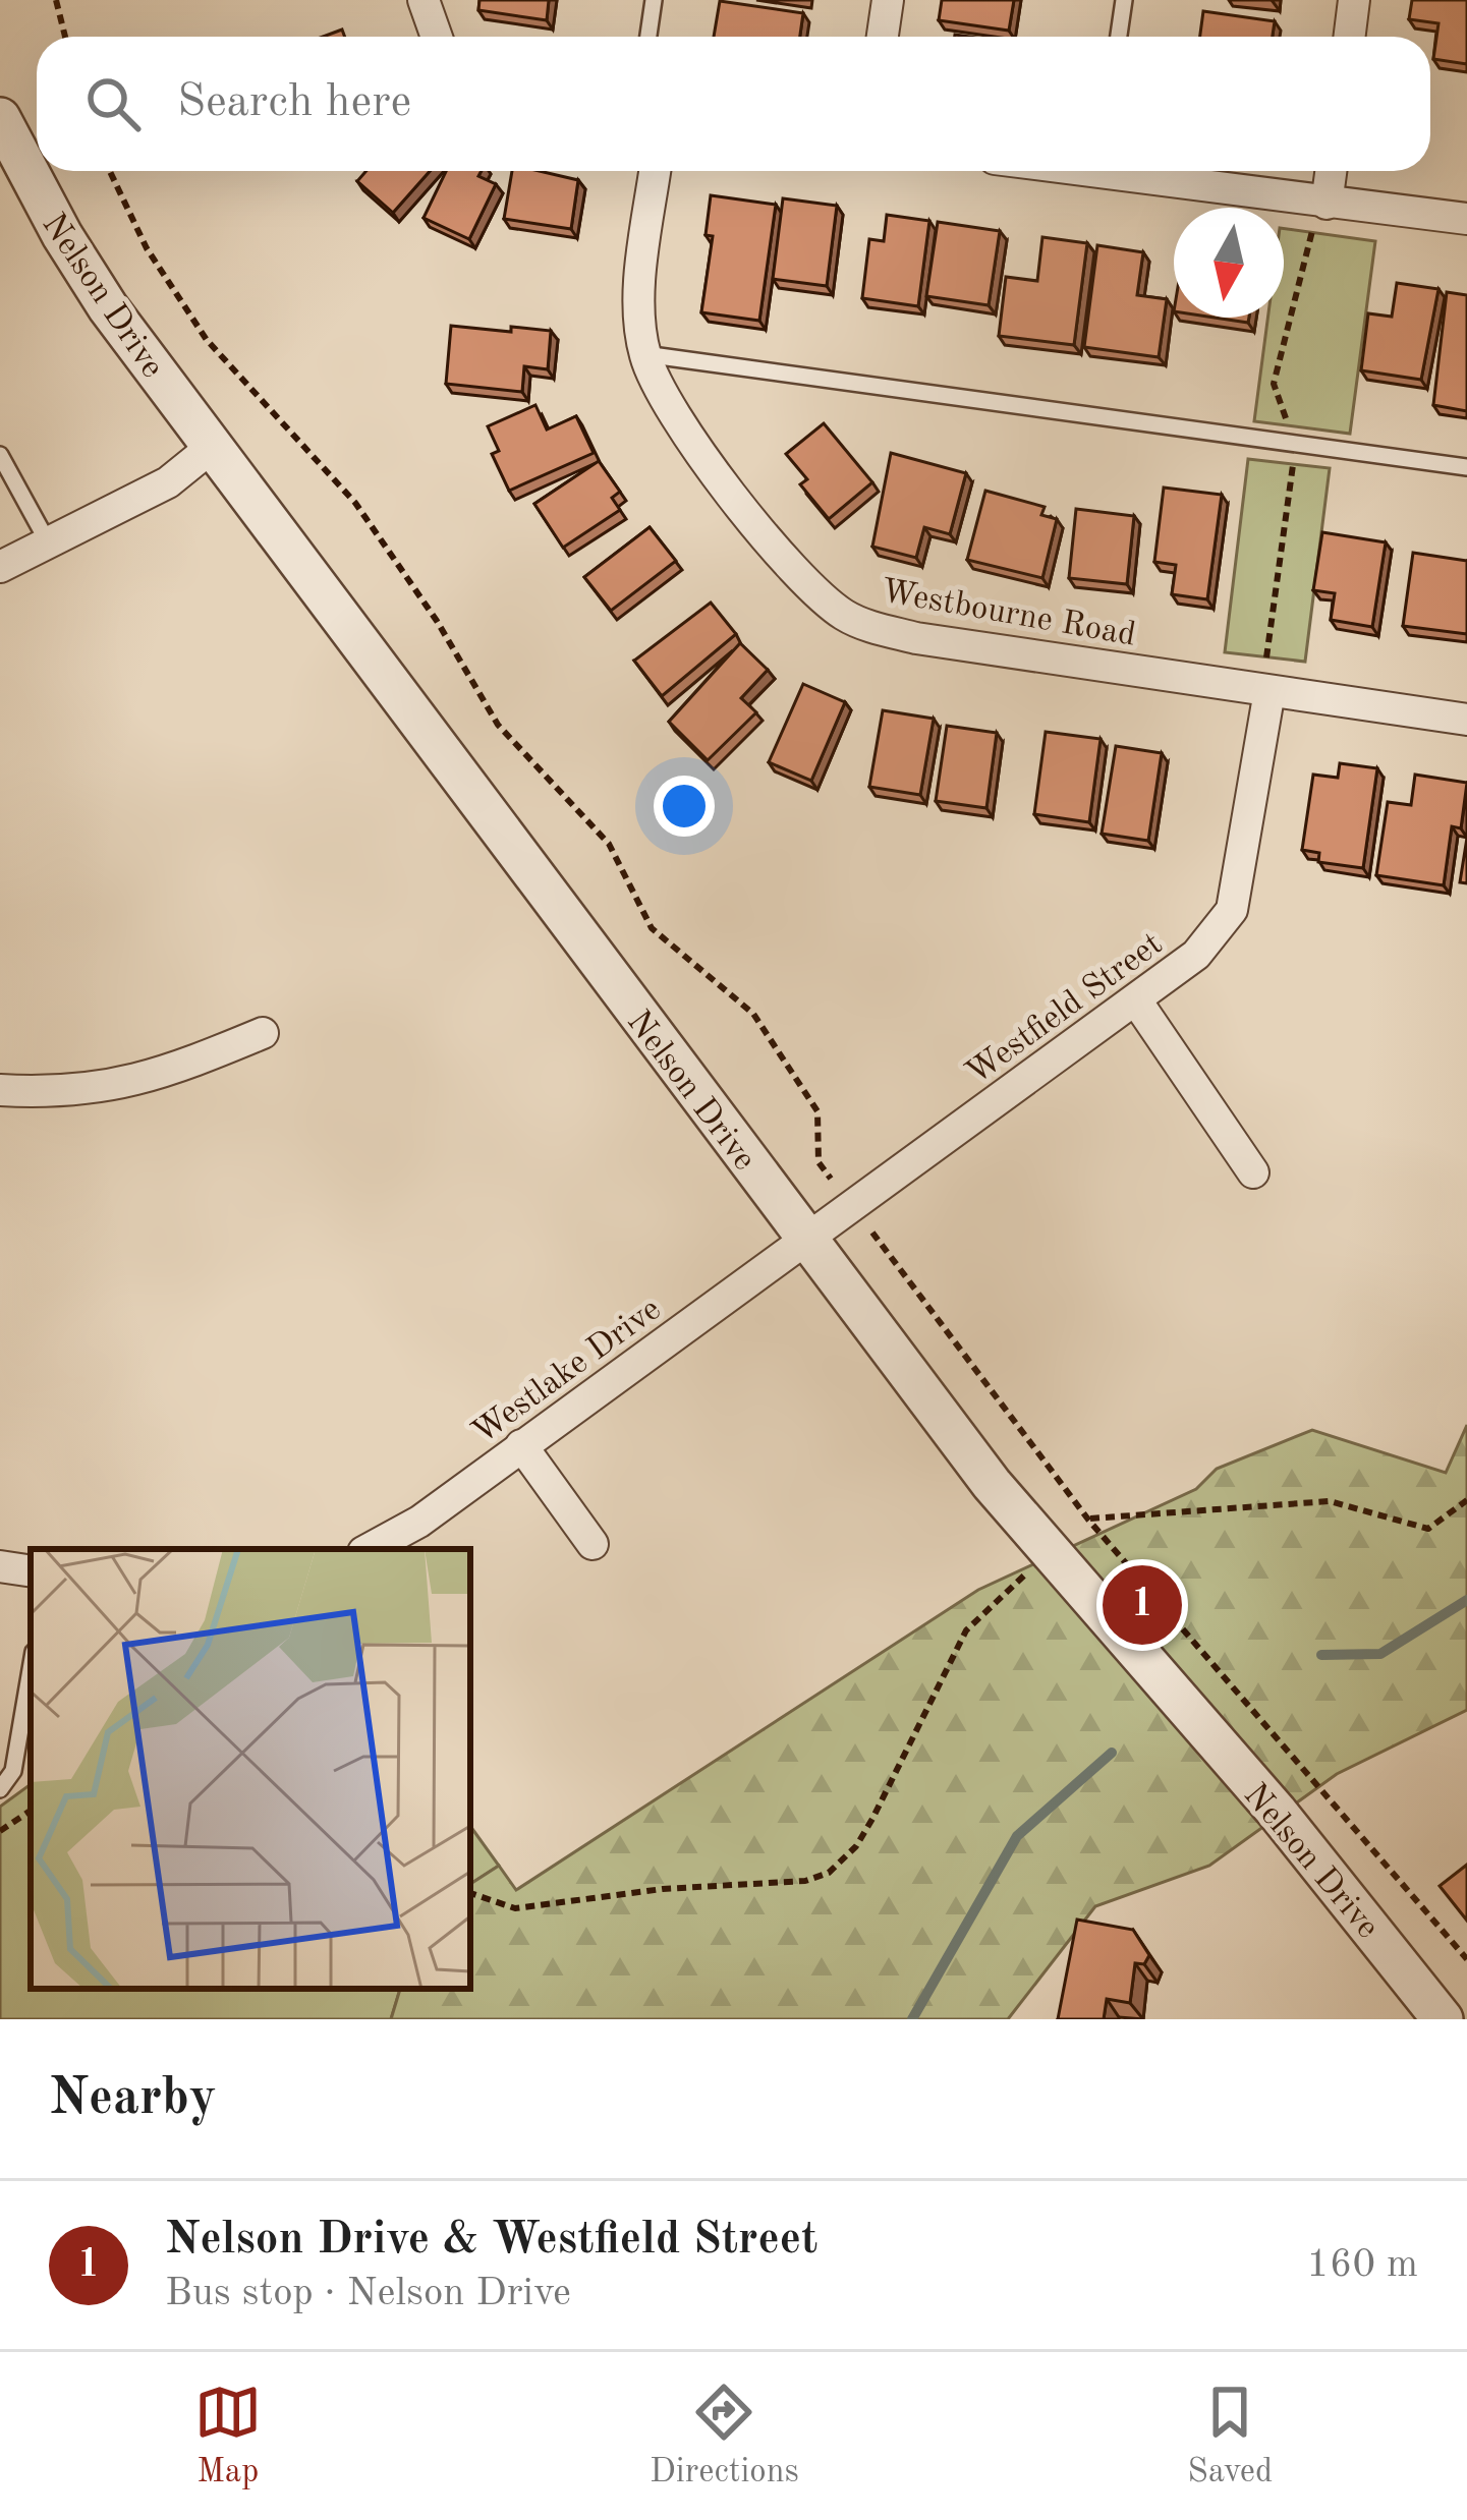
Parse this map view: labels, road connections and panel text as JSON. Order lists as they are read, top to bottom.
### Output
{
  "streets": {
    "street": [
      "Nelson Drive",
      "Westbourne Road",
      "Westfield Street",
      "Westlake Drive"
    ]
  },
  "crossings": [
    ["Nelson Drive", "Westfield Street"],
    ["Nelson Drive", "Westlake Drive"],
    ["Westbourne Road", "Westfield Street"],
    ["Westfield Street", "Westlake Drive"]
  ],
  "north": "bottom",
  "page": {
    "search": "Search here",
    "pins": "1",
    "heading": "Nearby",
    "list": [
      {
        "mark": "1",
        "name": "Nelson Drive & Westfield Street",
        "note": "Bus stop · Nelson Drive",
        "value": "160 m"
      }
    ],
    "nav": ["Map", "Directions", "Saved"]
  }
}
